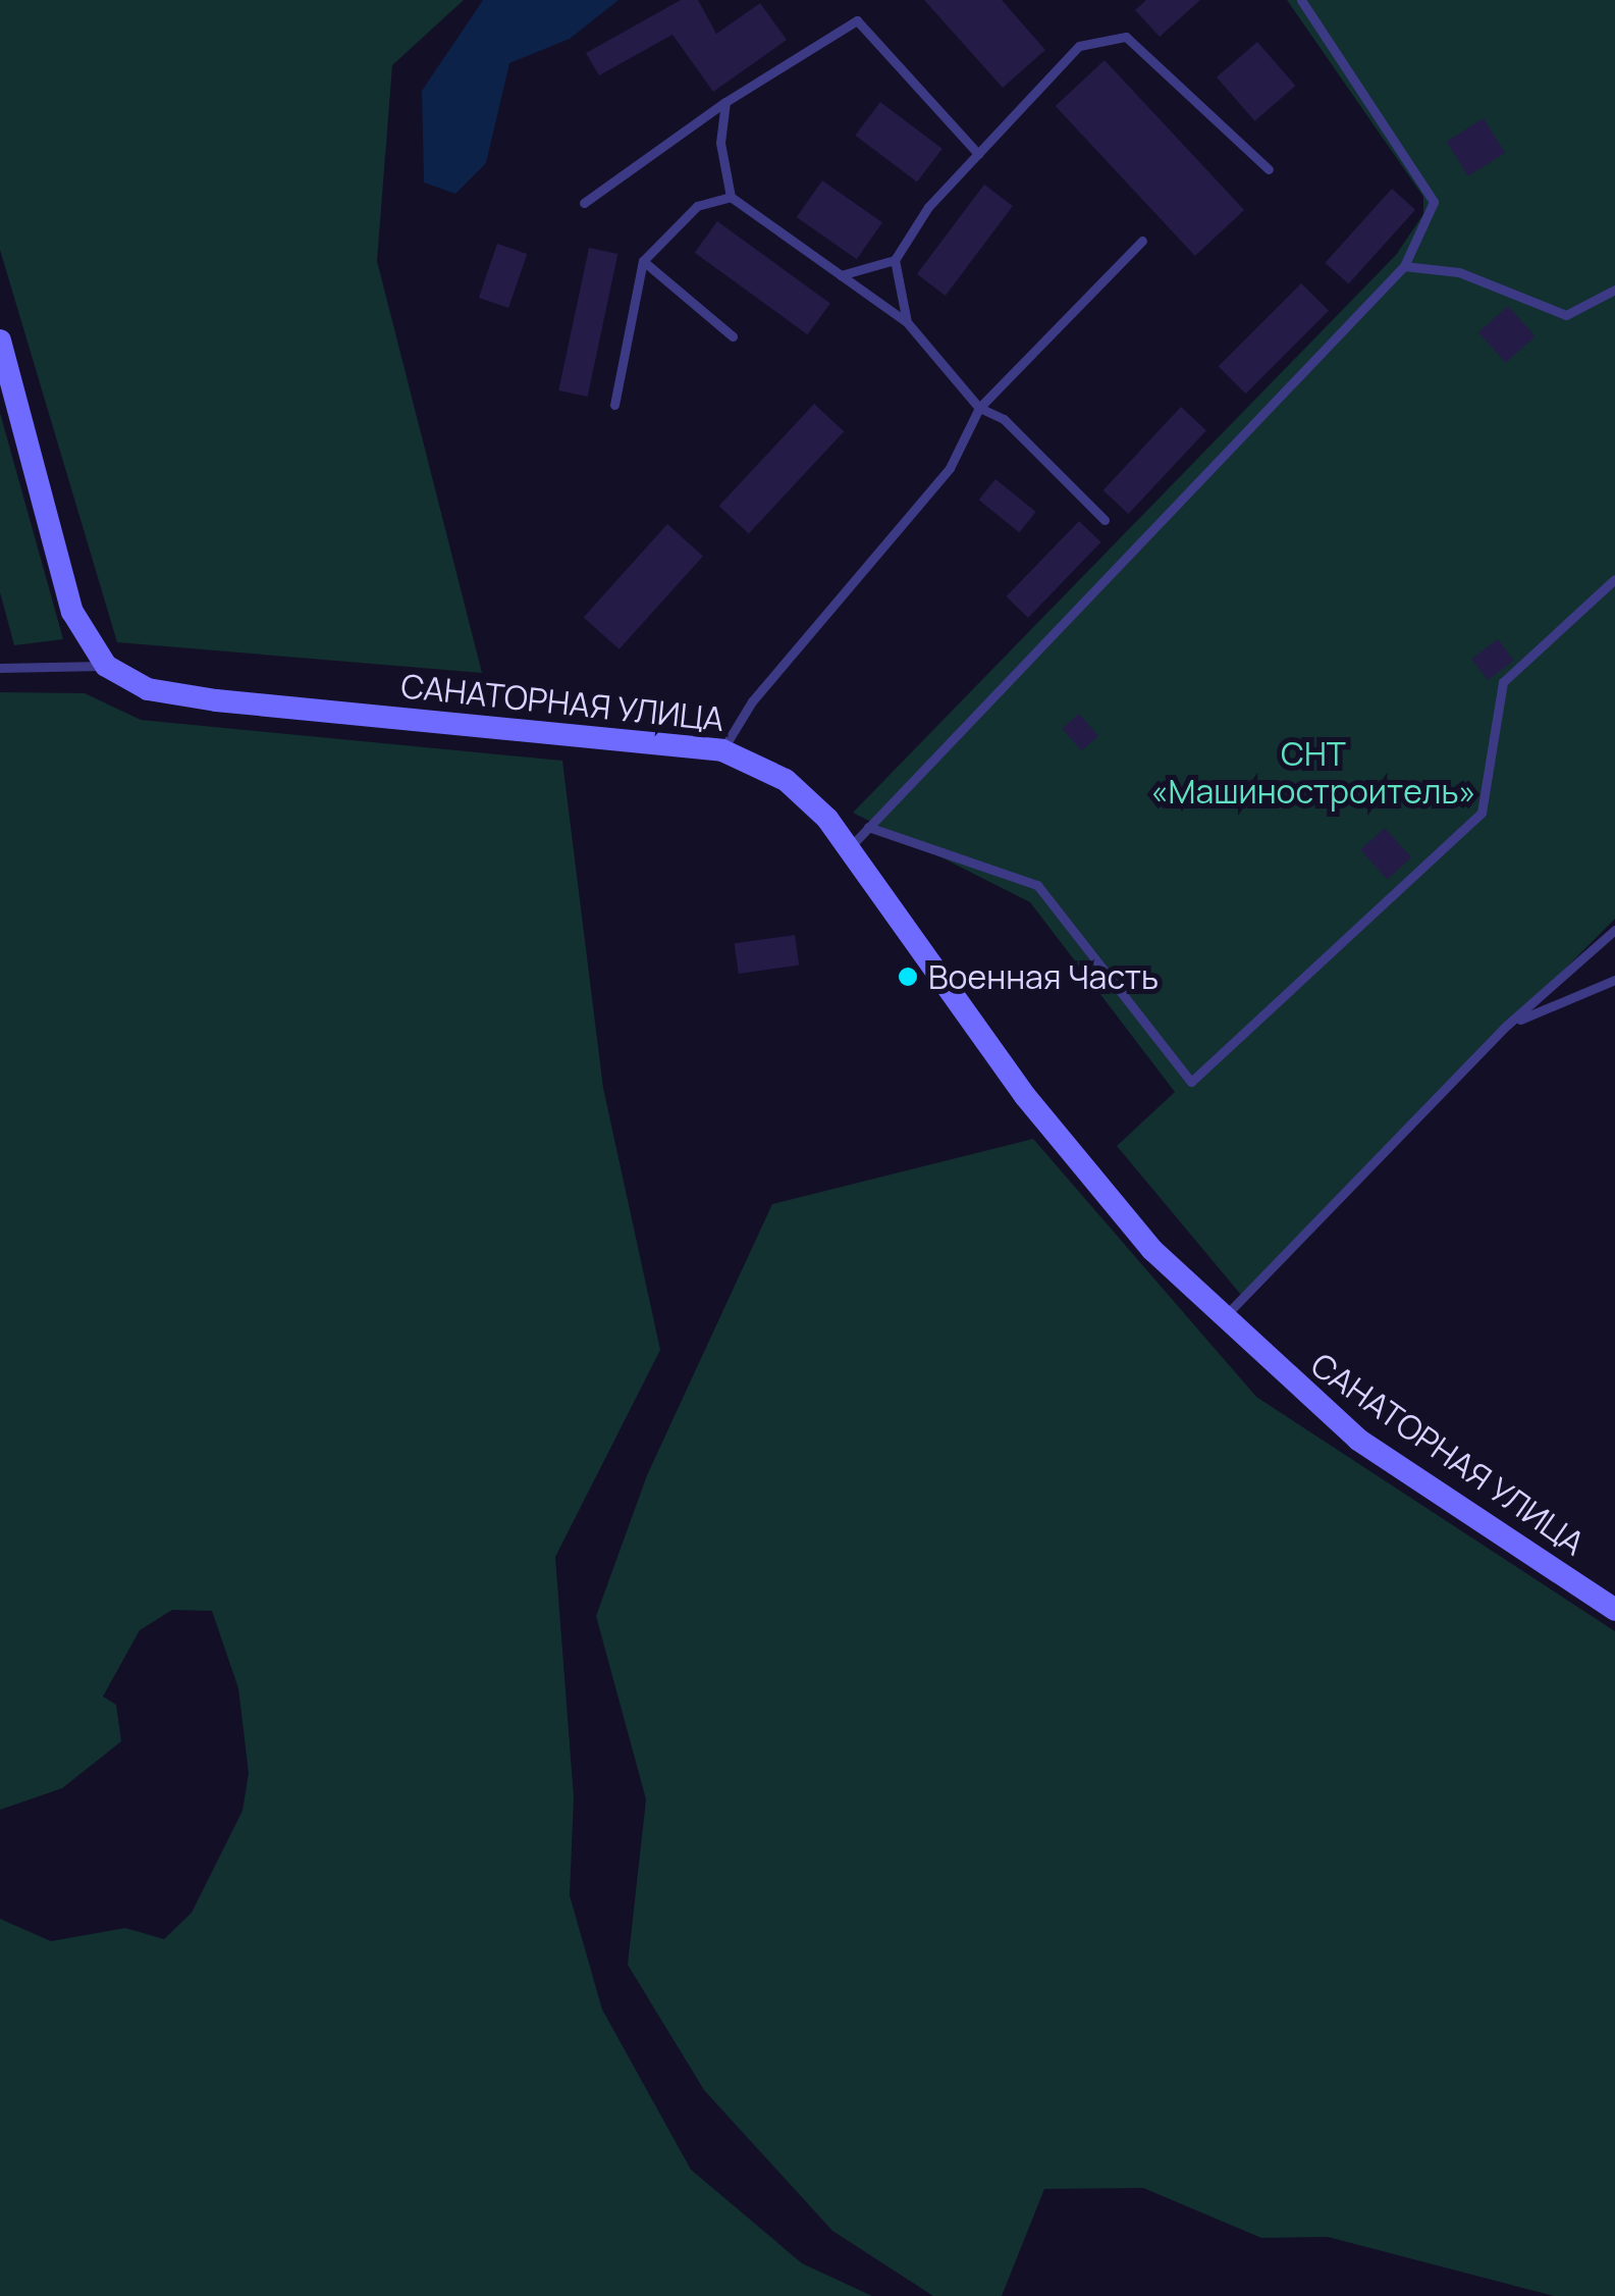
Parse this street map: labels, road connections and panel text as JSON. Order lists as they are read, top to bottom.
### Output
{
  "streets": {
    "street": ["САНАТОРНАЯ УЛИЦА"]
  },
  "parks": ["СНТ «Машиностроитель»"],
  "places": ["Военная Часть"]
}
